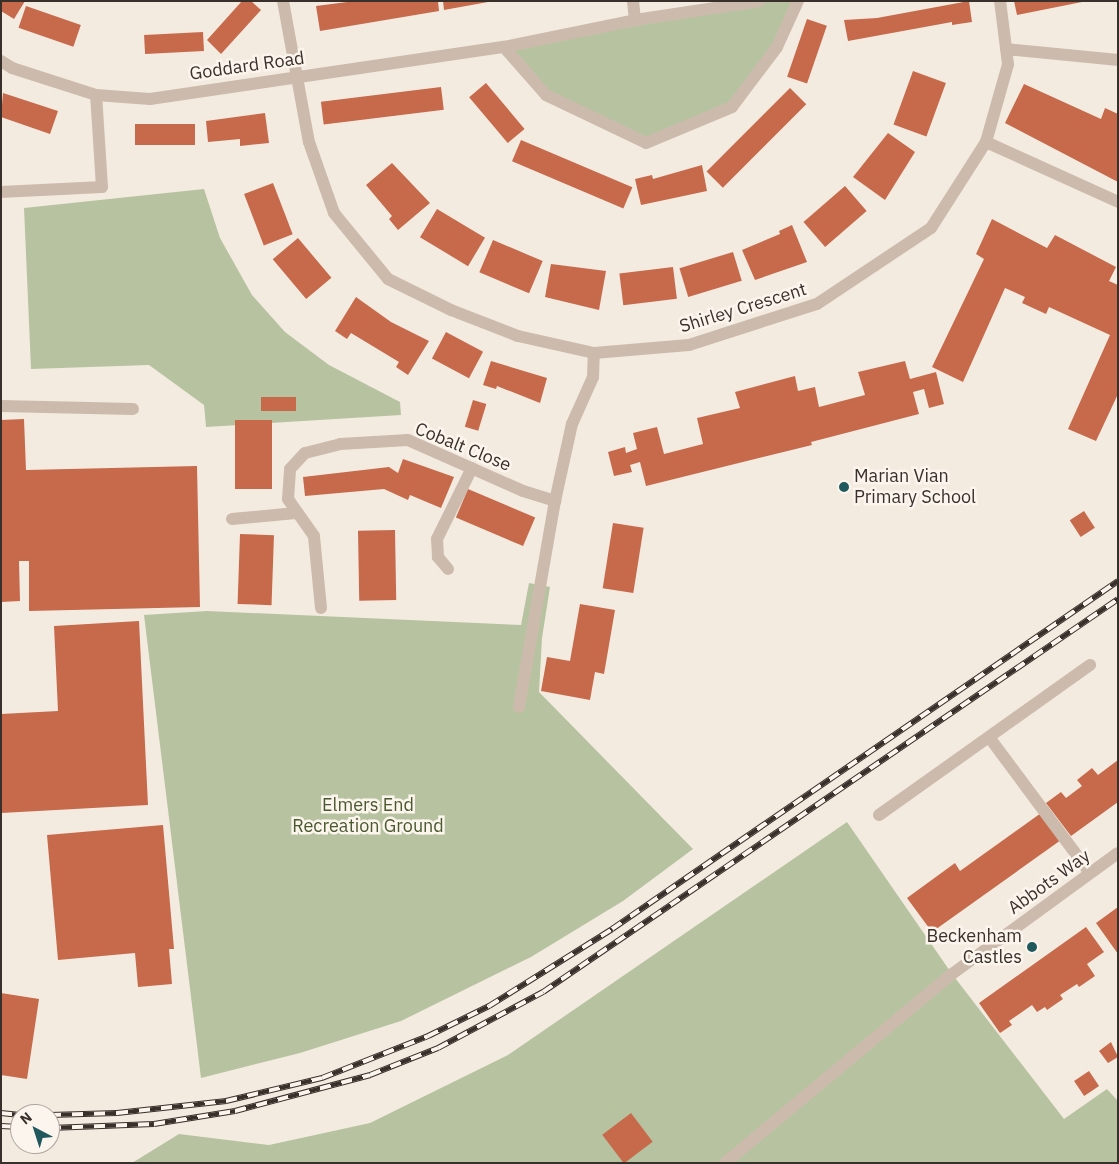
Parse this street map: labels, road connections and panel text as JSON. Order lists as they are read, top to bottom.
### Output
{
  "streets": {
    "street": [
      "Goddard Road",
      "Shirley Crescent",
      "Cobalt Close",
      "Abbots Way"
    ]
  },
  "crossings": [
    ["Goddard Road", "Shirley Crescent"]
  ],
  "parks": ["Elmers End Recreation Ground"],
  "places": ["Marian Vian Primary School", "Beckenham Castles"],
  "north": "top left"
}
